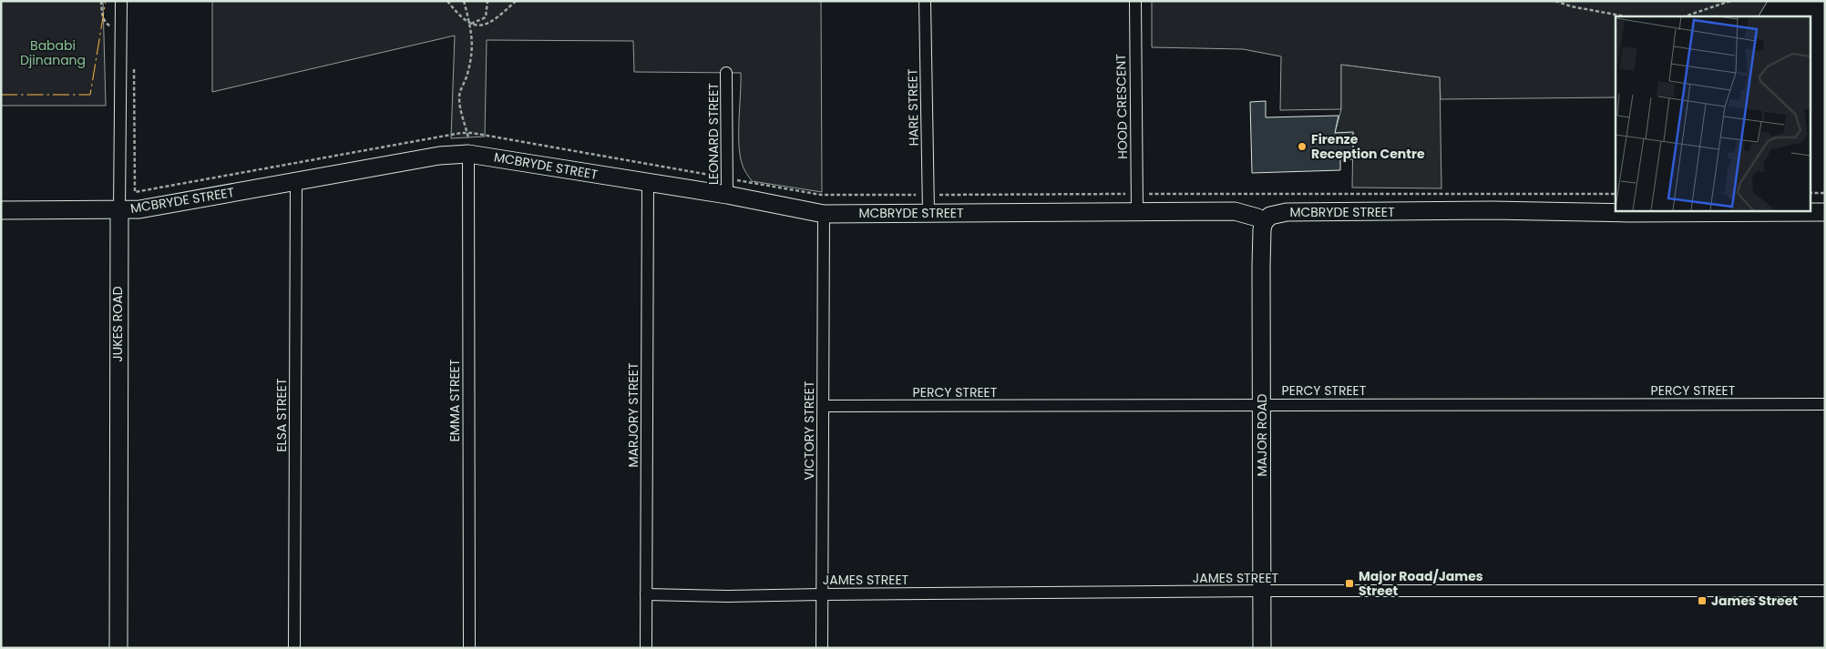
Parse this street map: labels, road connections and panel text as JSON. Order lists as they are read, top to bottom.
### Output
{
  "streets": {
    "street": [
      "HOOD CRESCENT",
      "HARE STREET",
      "LEONARD STREET",
      "MCBRYDE STREET",
      "JUKES ROAD",
      "PERCY STREET",
      "EMMA STREET",
      "ELSA STREET",
      "MARJORY STREET",
      "VICTORY STREET",
      "MAJOR ROAD",
      "JAMES STREET"
    ]
  },
  "crossings": [
    ["HOOD CRESCENT", "MCBRYDE STREET"],
    ["HARE STREET", "MCBRYDE STREET"],
    ["LEONARD STREET", "MCBRYDE STREET"],
    ["MCBRYDE STREET", "JUKES ROAD"],
    ["MCBRYDE STREET", "EMMA STREET"],
    ["MCBRYDE STREET", "ELSA STREET"],
    ["MCBRYDE STREET", "MARJORY STREET"],
    ["MCBRYDE STREET", "VICTORY STREET"],
    ["MCBRYDE STREET", "MAJOR ROAD"],
    ["PERCY STREET", "VICTORY STREET"],
    ["PERCY STREET", "MAJOR ROAD"],
    ["MARJORY STREET", "JAMES STREET"],
    ["VICTORY STREET", "JAMES STREET"],
    ["MAJOR ROAD", "JAMES STREET"]
  ],
  "parks": ["Bababi Djinanang"],
  "places": {
    "other": ["Firenze Reception Centre"],
    "transit": ["Major Road/James Street", "James Street"]
  }
}
